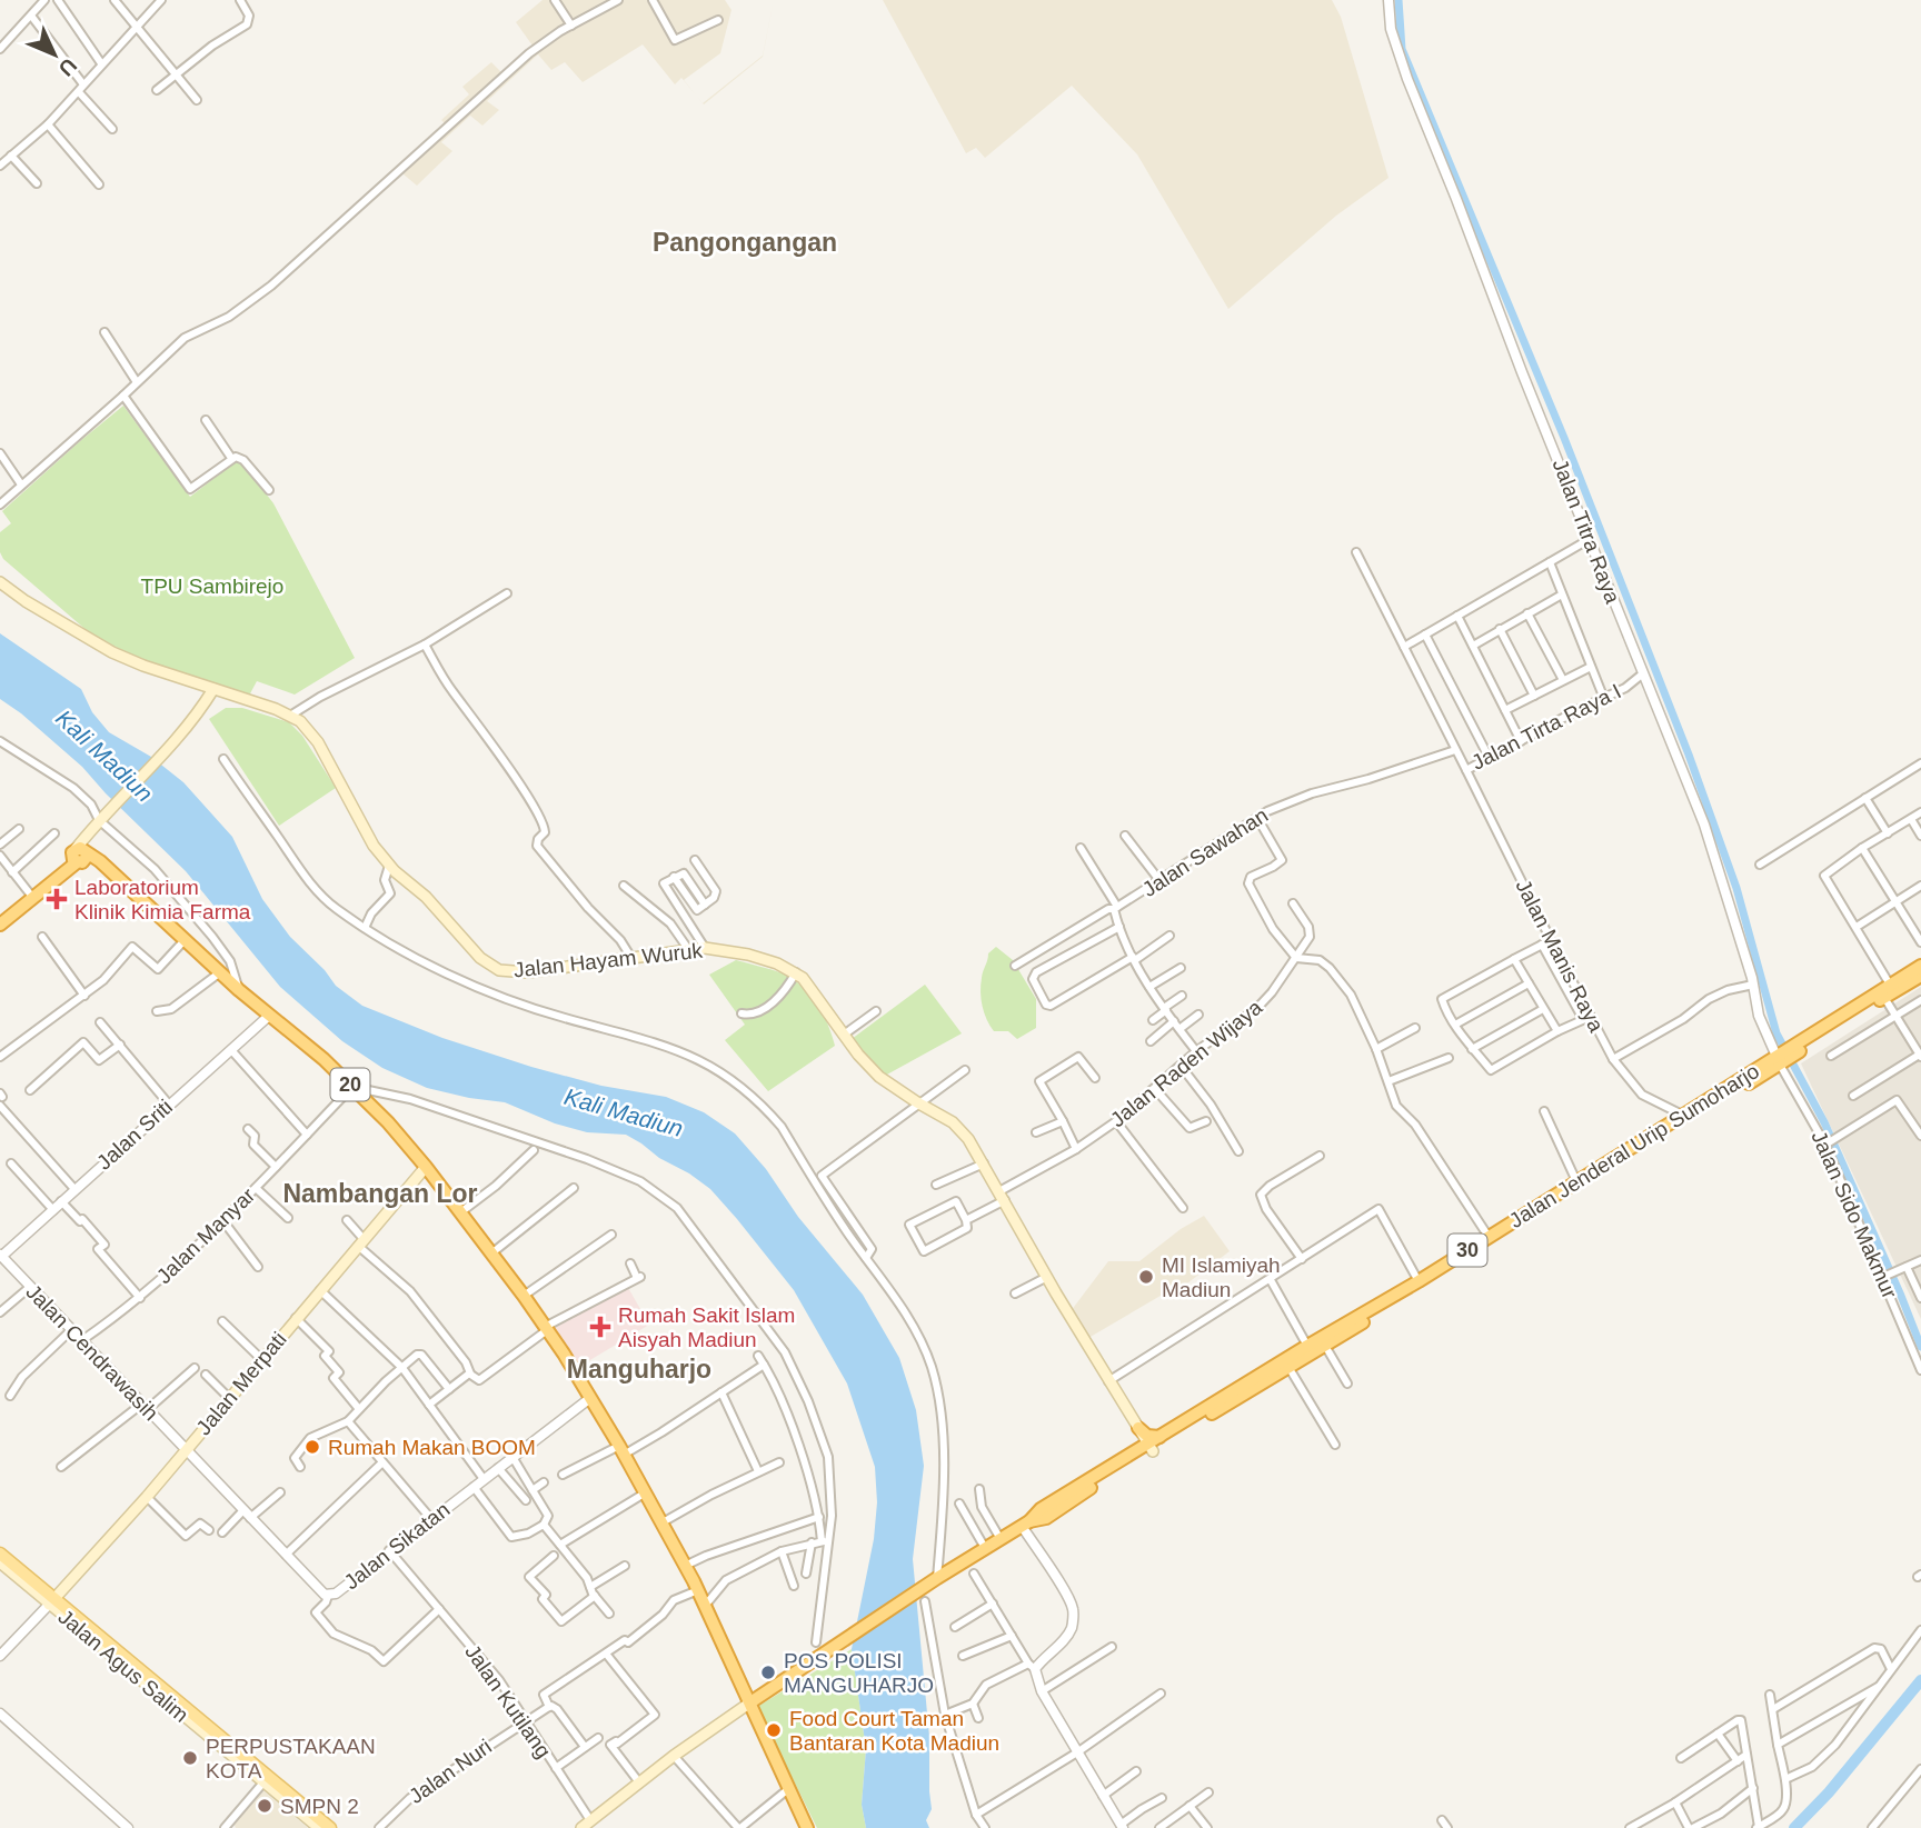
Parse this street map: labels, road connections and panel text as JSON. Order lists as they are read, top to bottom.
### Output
{
  "streets": {
    "highway": ["20", "Jalan Jenderal Urip Sumoharjo", "30"],
    "main road": ["Jalan Hayam Wuruk", "Jalan Merpati", "Jalan Agus Salim"],
    "street": [
      "Jalan Titra Raya",
      "Jalan Tirta Raya I",
      "Jalan Sawahan",
      "Jalan Manis Raya",
      "Jalan Raden Wijaya",
      "Jalan Sriti",
      "Jalan Sido Makmur",
      "Jalan Manyar",
      "Jalan Cendrawasih",
      "Jalan Sikatan",
      "Jalan Kutilang",
      "Jalan Nuri"
    ]
  },
  "crossings": [
    ["Jalan Titra Raya", "Jalan Tirta Raya I"],
    ["Jalan Titra Raya", "Jalan Jenderal Urip Sumoharjo"],
    ["Jalan Titra Raya", "Jalan Sido Makmur"],
    ["Jalan Tirta Raya I", "Jalan Sawahan"],
    ["Jalan Tirta Raya I", "Jalan Manis Raya"],
    ["Jalan Manis Raya", "Jalan Jenderal Urip Sumoharjo"],
    ["Jalan Hayam Wuruk", "Jalan Raden Wijaya"],
    ["Jalan Hayam Wuruk", "Jalan Jenderal Urip Sumoharjo"],
    ["20", "Jalan Sriti"],
    ["20", "Jalan Jenderal Urip Sumoharjo"],
    ["20", "Jalan Manyar"],
    ["20", "Jalan Merpati"],
    ["20", "Jalan Sikatan"],
    ["Jalan Sriti", "Jalan Cendrawasih"],
    ["Jalan Jenderal Urip Sumoharjo", "Jalan Sido Makmur"],
    ["Jalan Manyar", "Jalan Cendrawasih"],
    ["Jalan Cendrawasih", "Jalan Merpati"],
    ["Jalan Cendrawasih", "Jalan Sikatan"],
    ["Jalan Merpati", "Jalan Sikatan"],
    ["Jalan Merpati", "Jalan Agus Salim"],
    ["Jalan Sikatan", "Jalan Kutilang"],
    ["Jalan Kutilang", "Jalan Nuri"]
  ],
  "districts": ["Pangongangan", "Nambangan Lor", "Manguharjo"],
  "water": ["Kali Madiun"],
  "parks": ["TPU Sambirejo"],
  "places": {
    "health": ["Laboratorium Klinik Kimia Farma", "Rumah Sakit Islam Aisyah Madiun"],
    "other": [
      "MI Islamiyah Madiun",
      "Rumah Makan BOOM",
      "POS POLISI MANGUHARJO",
      "Food Court Taman Bantaran Kota Madiun",
      "PERPUSTAKAAN KOTA",
      "SMPN 2"
    ]
  },
  "north": "bottom right"
}
